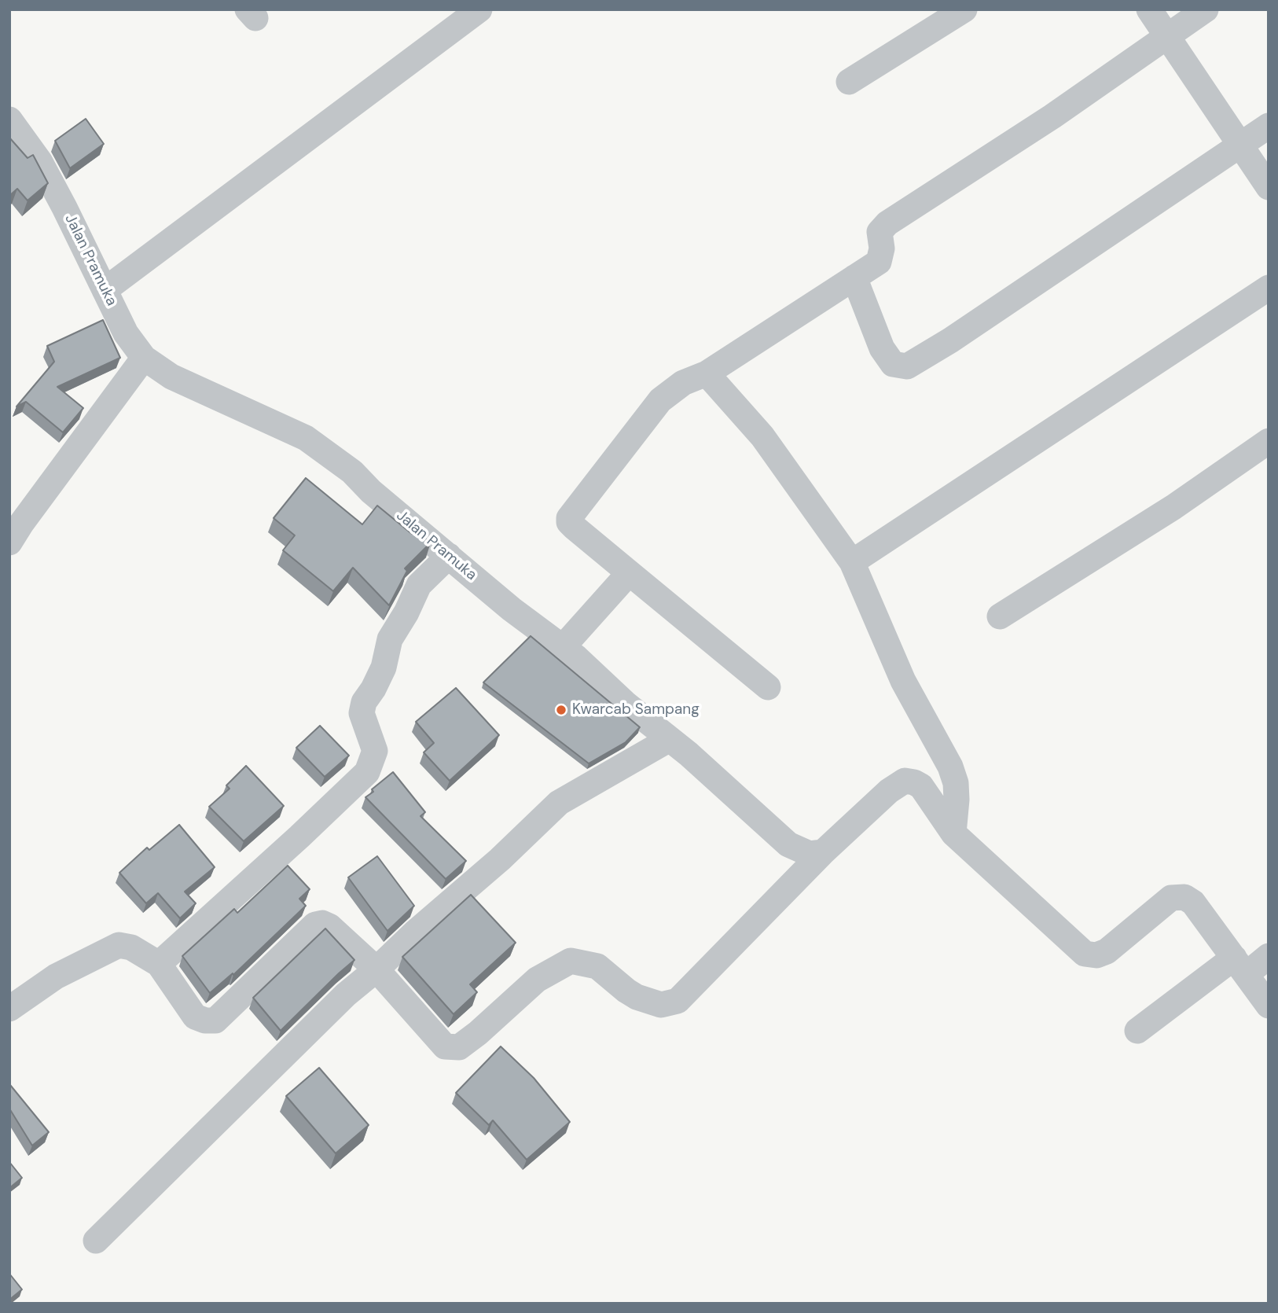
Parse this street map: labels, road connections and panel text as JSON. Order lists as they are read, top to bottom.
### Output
{
  "streets": {
    "street": ["Jalan Pramuka"]
  },
  "places": ["Kwarcab Sampang"]
}
